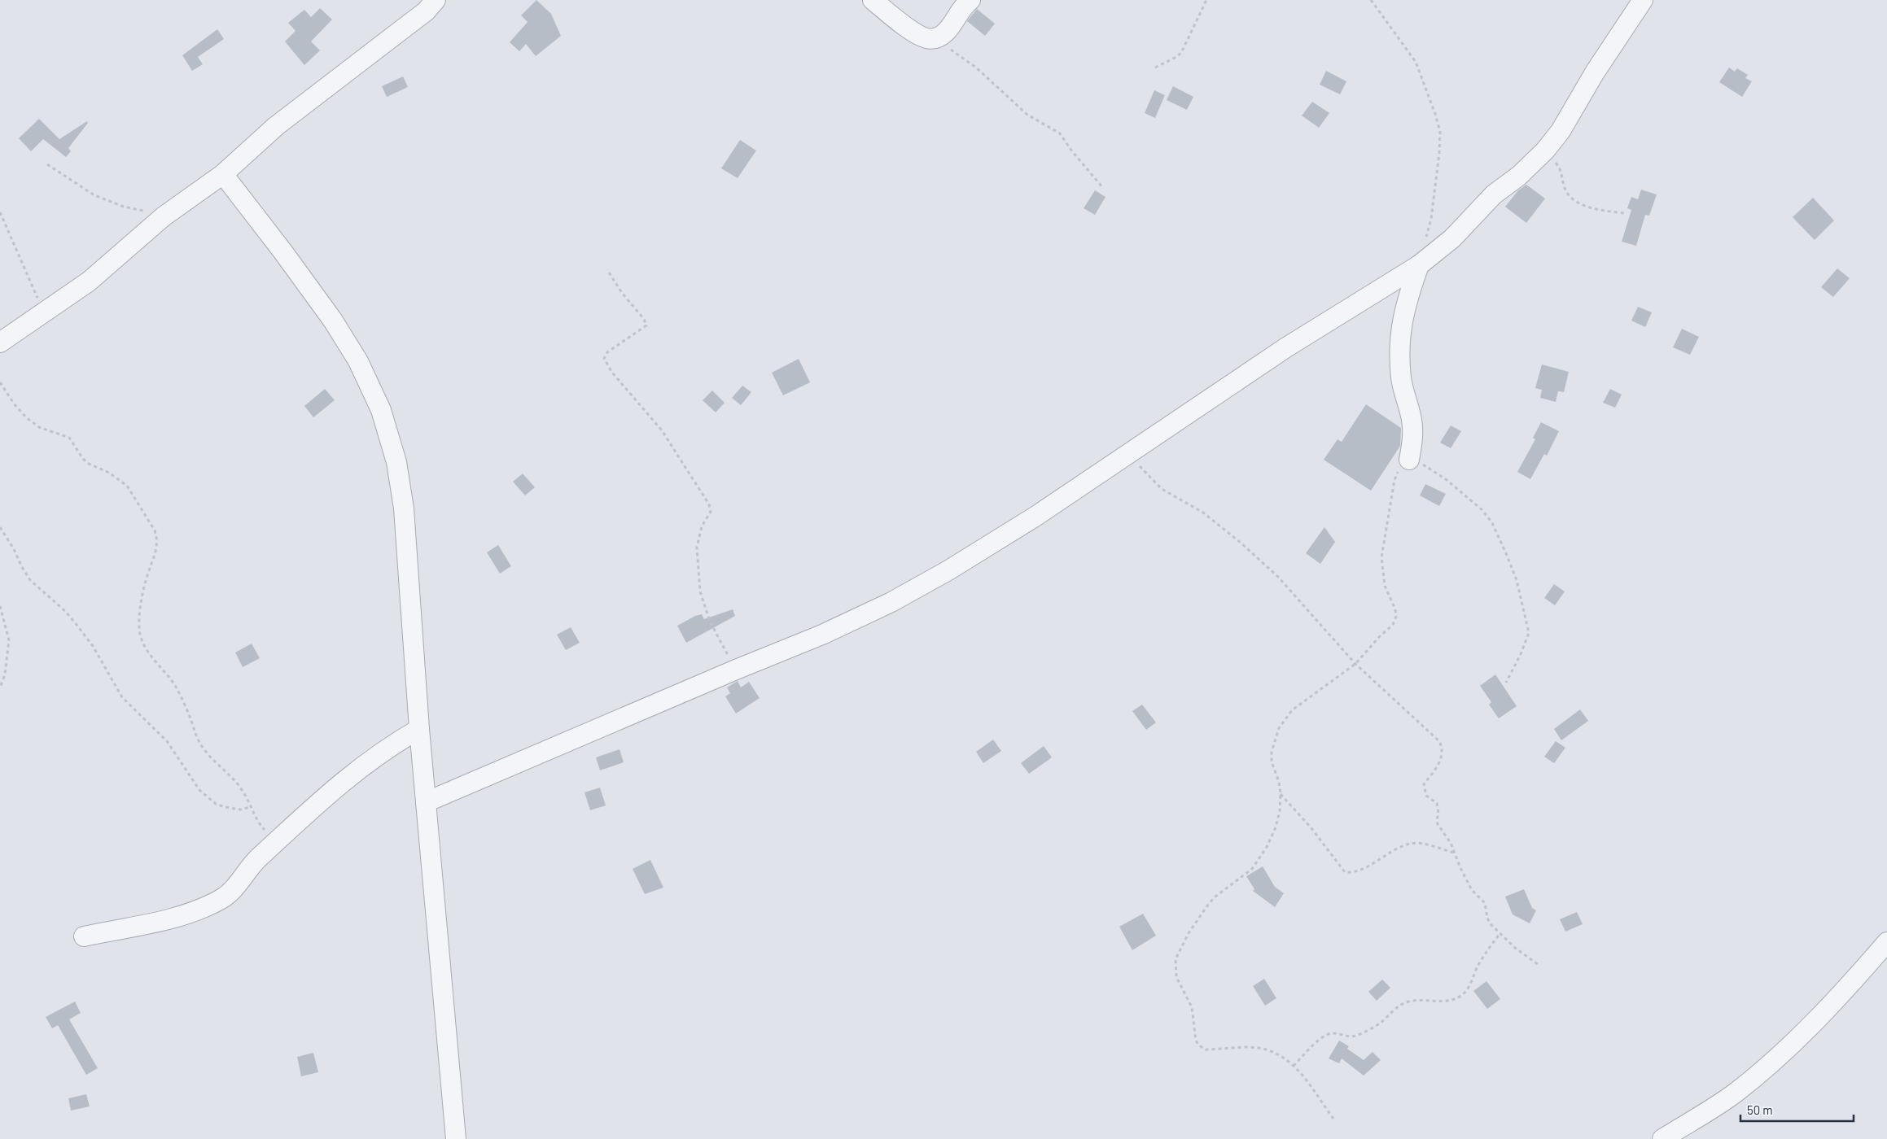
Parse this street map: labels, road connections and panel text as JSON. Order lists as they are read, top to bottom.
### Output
{
  "scale_bar": "50 m"
}
